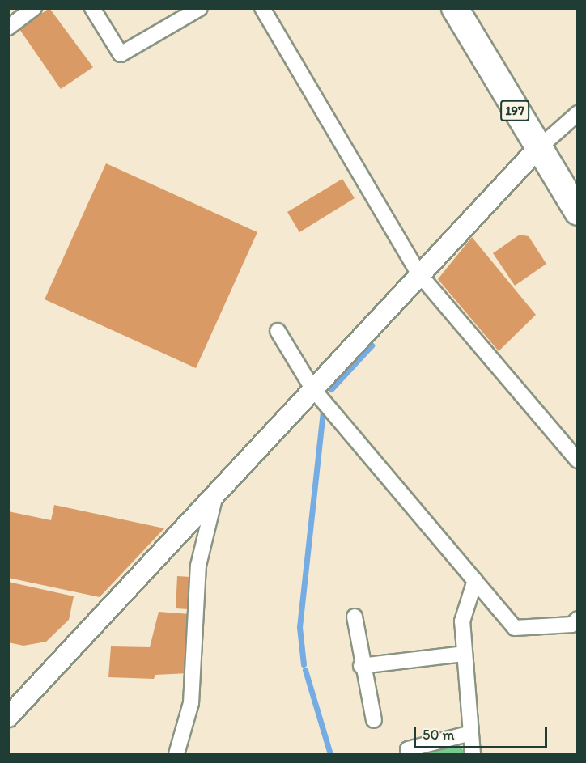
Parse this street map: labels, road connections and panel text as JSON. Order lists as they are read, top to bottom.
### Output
{
  "streets": {
    "highway": ["197"]
  },
  "scale_bar": "50 m"
}
